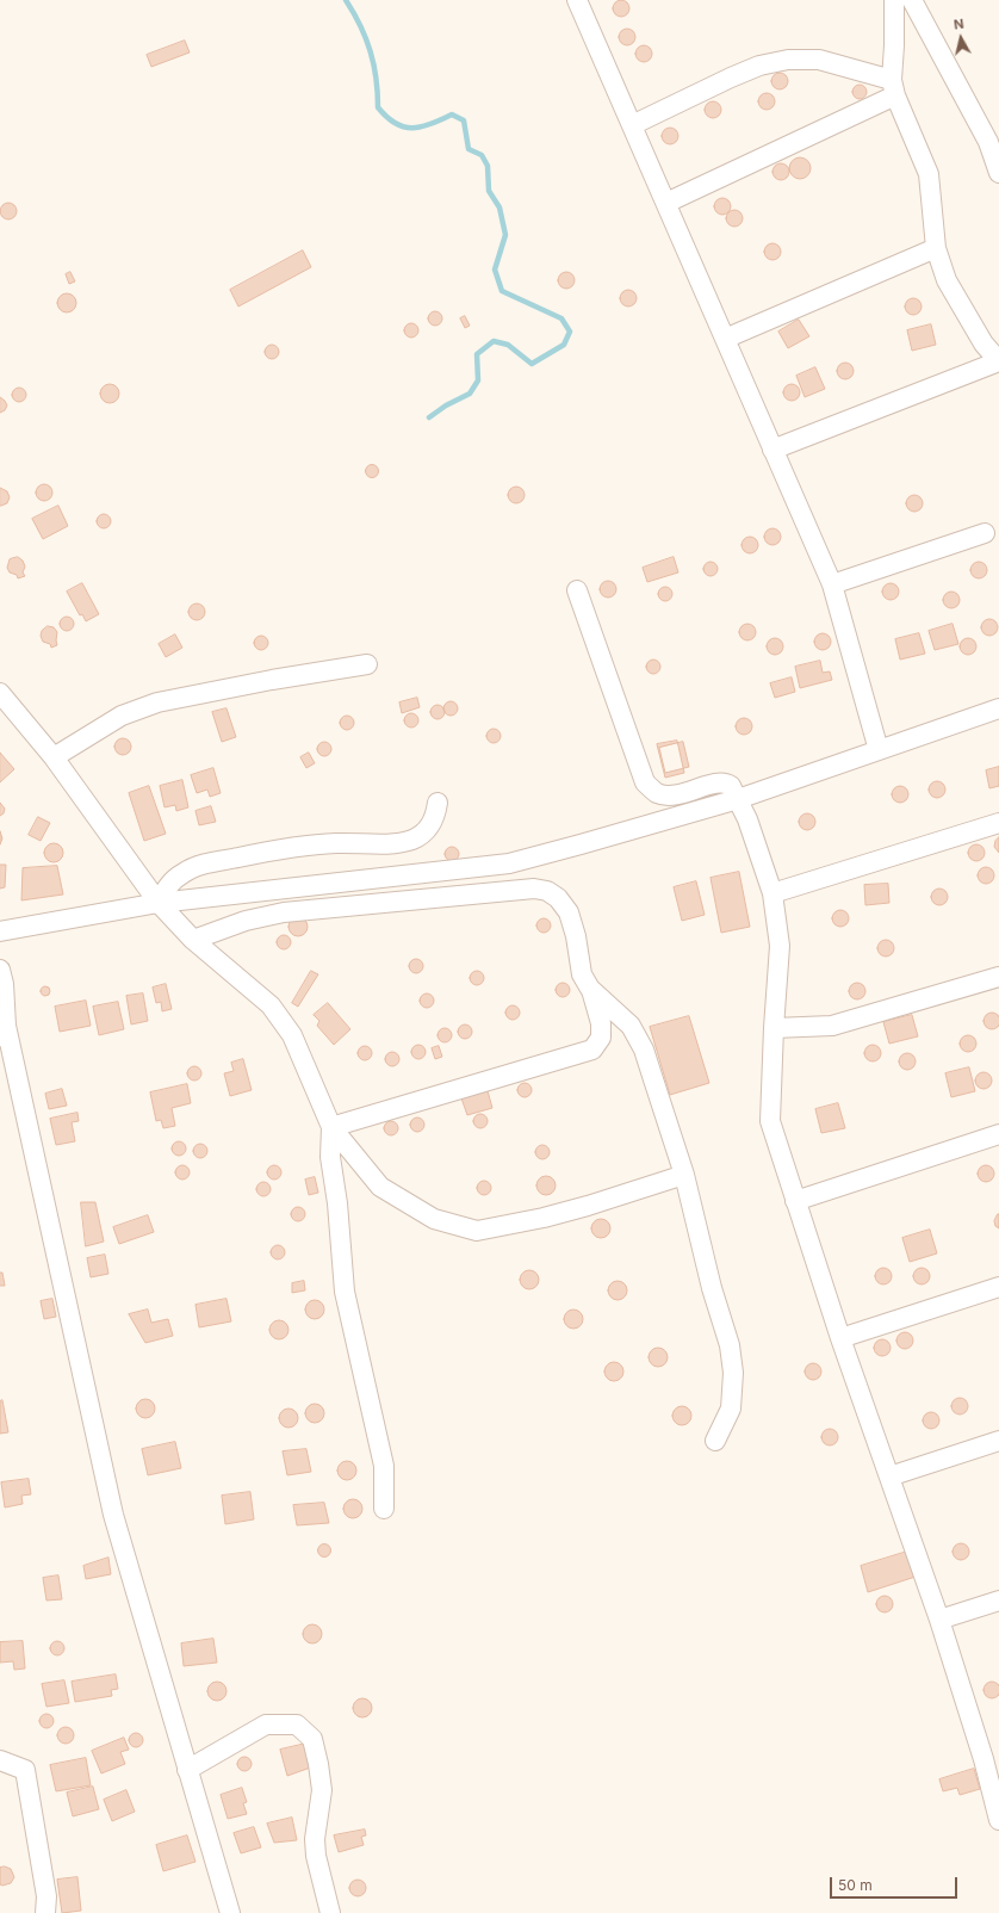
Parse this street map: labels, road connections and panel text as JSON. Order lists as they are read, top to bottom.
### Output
{
  "scale_bar": "50 m",
  "north": "top"
}
